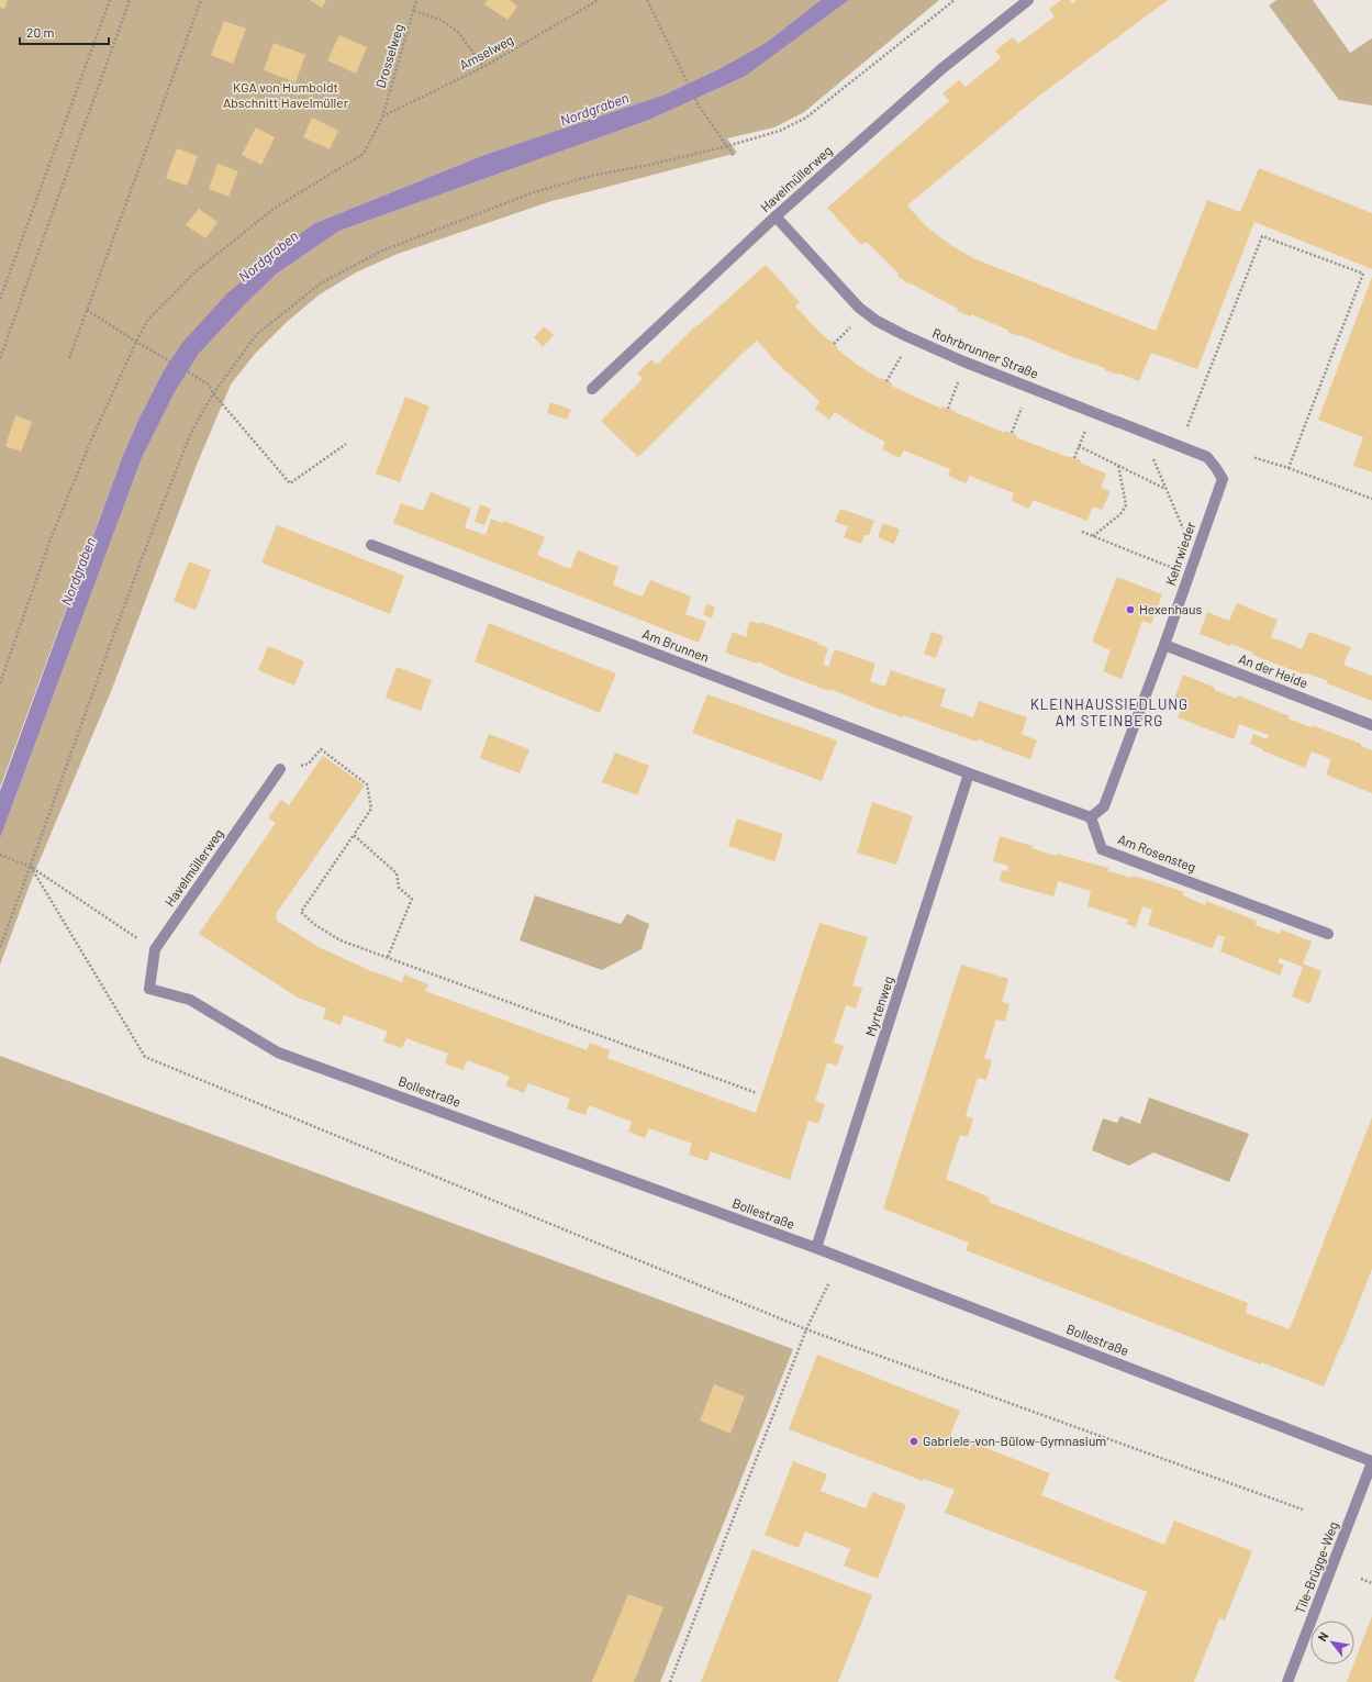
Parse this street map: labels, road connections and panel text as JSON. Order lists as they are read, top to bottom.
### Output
{
  "streets": {
    "street": [
      "Havelmüllerweg",
      "Rohrbrunner Straße",
      "Kehrwieder",
      "Am Brunnen",
      "An der Heide",
      "Am Rosensteg",
      "Myrtenweg",
      "Bollestraße",
      "Tile-Brügge-Weg"
    ],
    "path": ["Amselweg", "Drosselweg"]
  },
  "crossings": [
    ["Amselweg", "Drosselweg"],
    ["Havelmüllerweg", "Rohrbrunner Straße"],
    ["Havelmüllerweg", "Bollestraße"],
    ["Rohrbrunner Straße", "Kehrwieder"],
    ["Kehrwieder", "An der Heide"],
    ["Kehrwieder", "Am Rosensteg"],
    ["Am Brunnen", "Myrtenweg"],
    ["Myrtenweg", "Bollestraße"],
    ["Bollestraße", "Tile-Brügge-Weg"]
  ],
  "districts": ["KLEINHAUSSIEDLUNG AM STEINBERG"],
  "water": ["Nordgraben"],
  "parks": ["KGA von Humboldt Abschnitt Havelmüller"],
  "places": ["Hexenhaus", "Gabriele-von-Bülow-Gymnasium"],
  "scale_bar": "20 m",
  "north": "top left"
}
